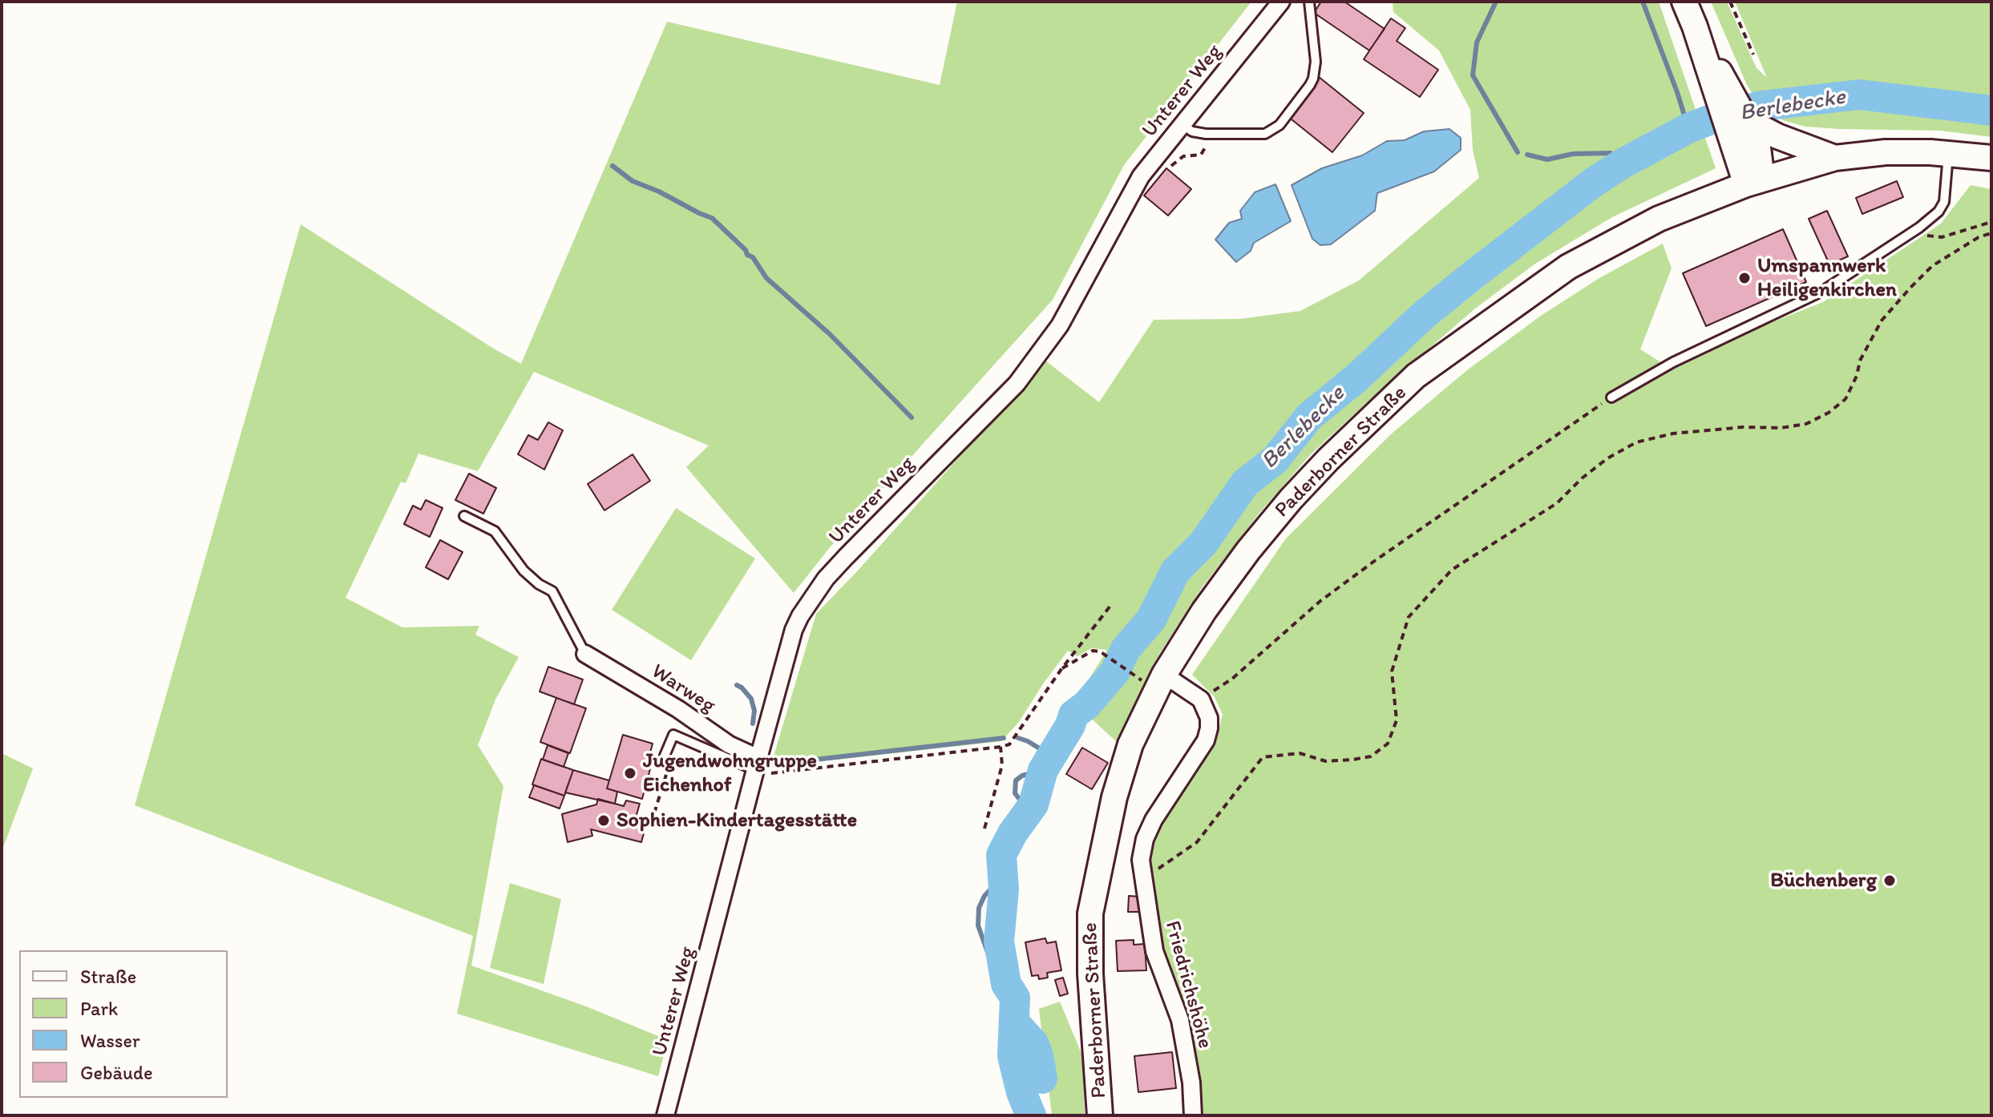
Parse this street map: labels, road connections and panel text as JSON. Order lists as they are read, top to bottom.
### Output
{
  "streets": {
    "main road": ["Paderborner Straße"],
    "street": ["Unterer Weg", "Warweg", "Friedrichshöhe"]
  },
  "crossings": [
    ["Unterer Weg", "Warweg"]
  ],
  "water": ["Berlebecke"],
  "places": [
    "Umspannwerk Heiligenkirchen",
    "Jugendwohngruppe Eichenhof",
    "Sophien-Kindertagesstätte",
    "Büchenberg"
  ],
  "legend": [
    "Straße",
    "Park",
    "Wasser",
    "Gebäude"
  ]
}
